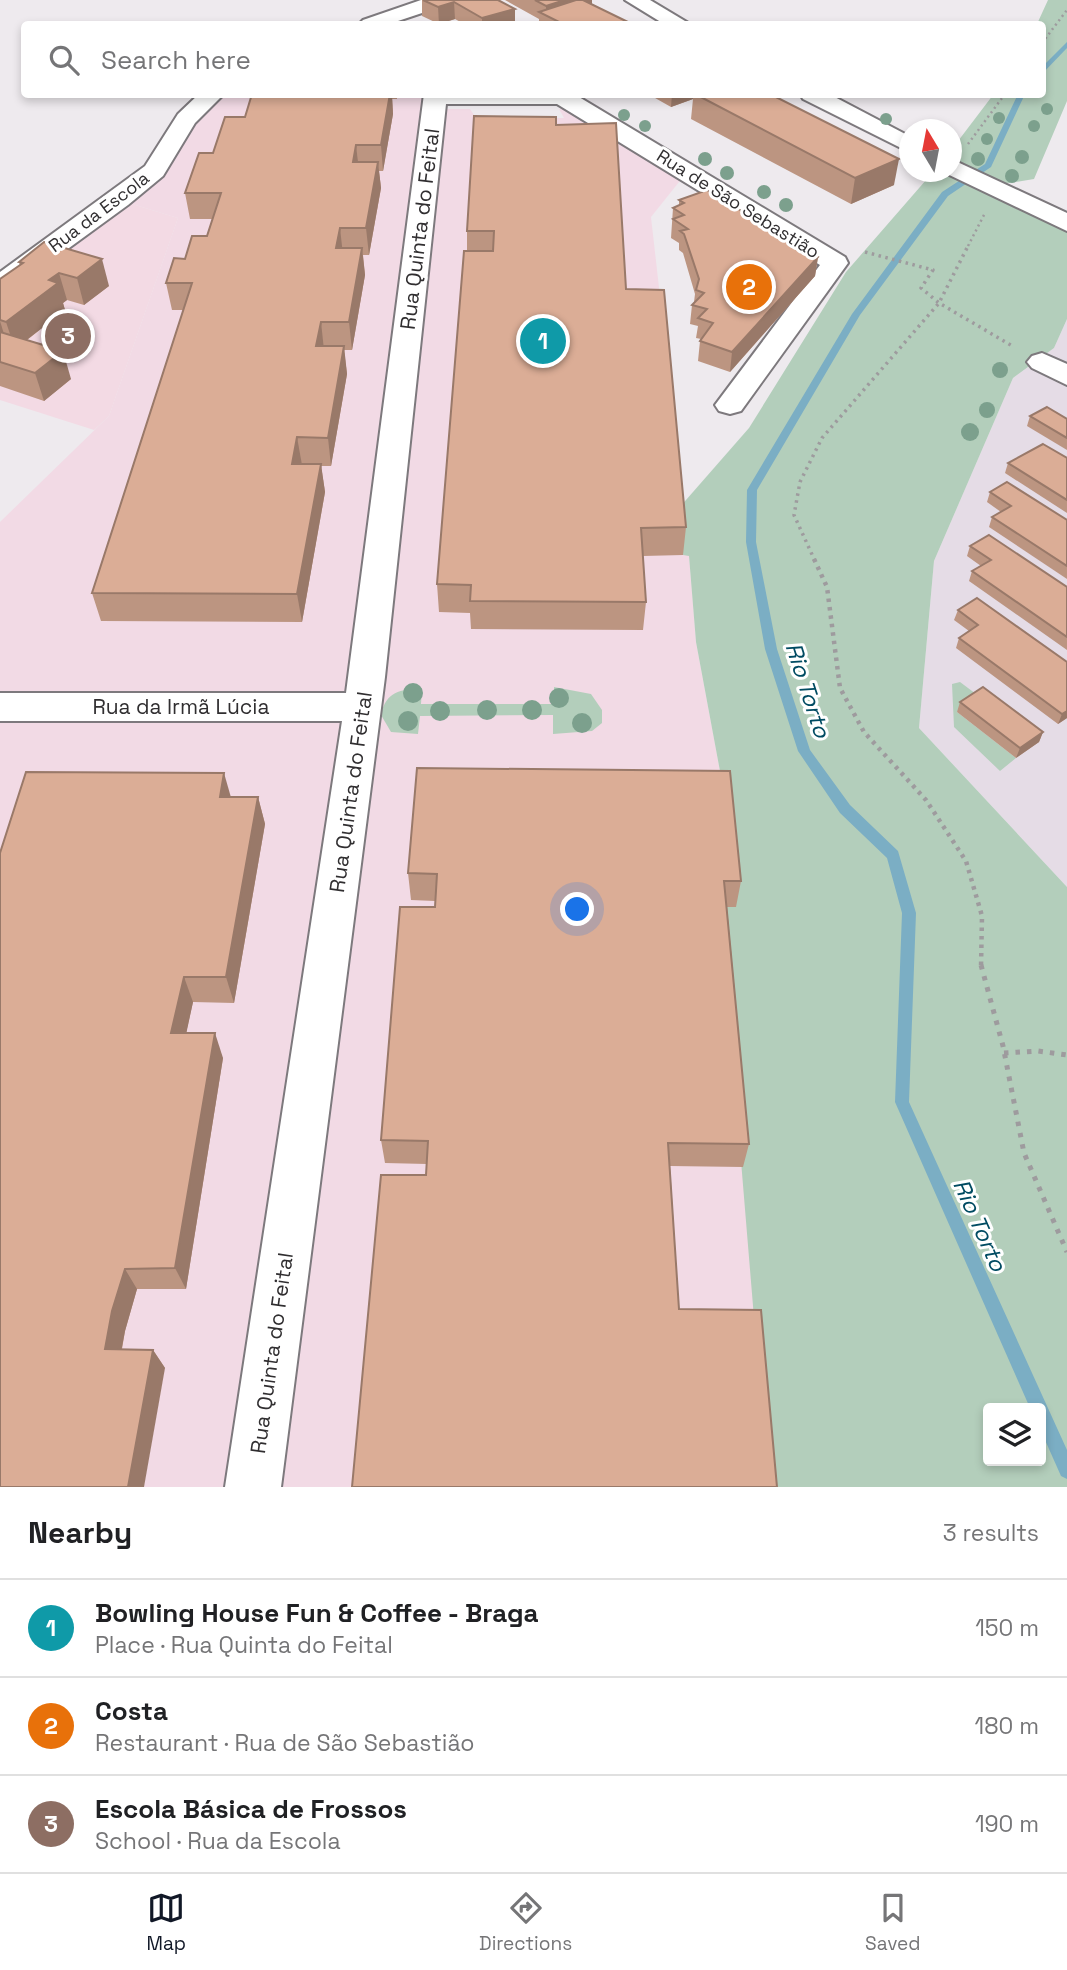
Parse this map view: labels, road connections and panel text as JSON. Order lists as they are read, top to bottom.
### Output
{
  "streets": {
    "street": [
      "Rua de São Sebastião",
      "Rua da Escola",
      "Rua Quinta do Feital",
      "Rua da Irmã Lúcia"
    ]
  },
  "crossings": [
    ["Rua Quinta do Feital", "Rua da Irmã Lúcia"]
  ],
  "water": ["Rio Torto"],
  "north": "top",
  "page": {
    "search": "Search here",
    "pins": ["2", "3", "1"],
    "heading": ["Nearby", "3 results"],
    "list": [
      {
        "mark": "1",
        "name": "Bowling House Fun & Coffee - Braga",
        "note": "Place · Rua Quinta do Feital",
        "value": "150 m"
      },
      {
        "mark": "2",
        "name": "Costa",
        "note": "Restaurant · Rua de São Sebastião",
        "value": "180 m"
      },
      {
        "mark": "3",
        "name": "Escola Básica de Frossos",
        "note": "School · Rua da Escola",
        "value": "190 m"
      }
    ],
    "nav": ["Map", "Directions", "Saved"]
  }
}
